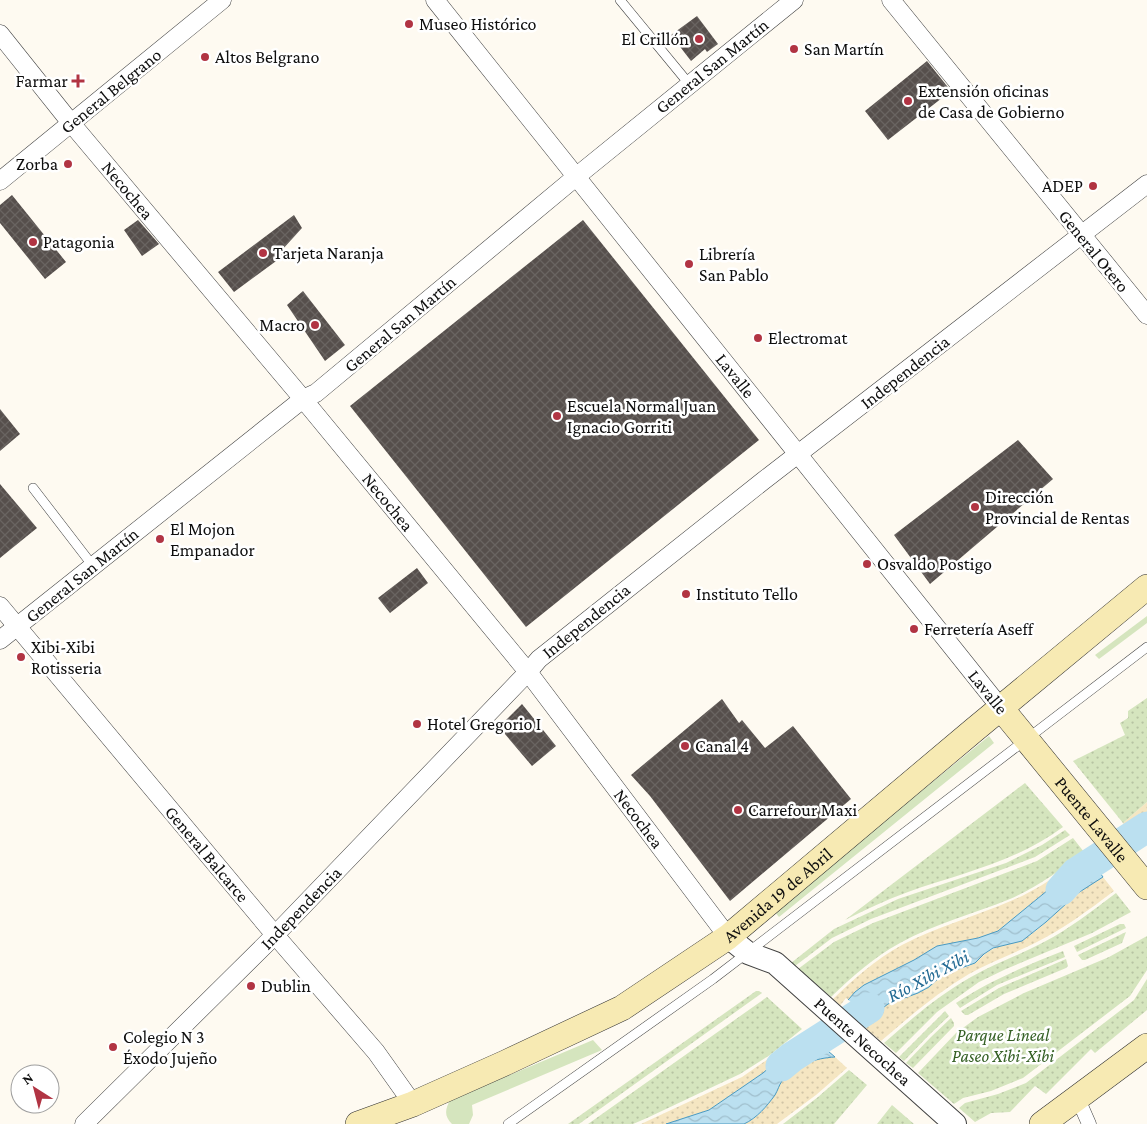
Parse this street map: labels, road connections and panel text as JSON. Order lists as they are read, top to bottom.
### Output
{
  "streets": {
    "main road": ["Lavalle", "Puente Lavalle", "Avenida 19 de Abril"],
    "street": [
      "General San Martín",
      "General Belgrano",
      "Necochea",
      "General Otero",
      "Independencia",
      "General Balcarce",
      "Puente Necochea"
    ]
  },
  "crossings": [
    ["General San Martín", "Necochea"],
    ["General San Martín", "Lavalle"],
    ["General San Martín", "General Balcarce"],
    ["General Belgrano", "Necochea"],
    ["Necochea", "Independencia"],
    ["Necochea", "Avenida 19 de Abril"],
    ["Necochea", "Puente Necochea"],
    ["General Otero", "Independencia"],
    ["Independencia", "Lavalle"],
    ["Independencia", "General Balcarce"],
    ["Lavalle", "Puente Lavalle"],
    ["Lavalle", "Avenida 19 de Abril"],
    ["Puente Lavalle", "Avenida 19 de Abril"],
    ["General Balcarce", "Avenida 19 de Abril"]
  ],
  "water": ["Río Xibi Xibi"],
  "parks": ["Parque Lineal Paseo Xibi-Xibi"],
  "places": {
    "other": [
      "Museo Histórico",
      "El Crillón",
      "San Martín",
      "Altos Belgrano",
      "Extensión oficinas de Casa de Gobierno",
      "Zorba",
      "ADEP",
      "Patagonia",
      "Tarjeta Naranja",
      "Librería San Pablo",
      "Macro",
      "Electromat",
      "Escuela Normal Juan Ignacio Gorriti",
      "Dirección Provincial de Rentas",
      "El Mojon Empanador",
      "Osvaldo Postigo",
      "Instituto Tello",
      "Ferretería Aseff",
      "Xibi-Xibi Rotisseria",
      "Hotel Gregorio I",
      "Canal 4",
      "Carrefour Maxi",
      "Dublin",
      "Colegio N 3 Éxodo Jujeño"
    ],
    "health": ["Farmar"]
  },
  "north": "top left"
}
